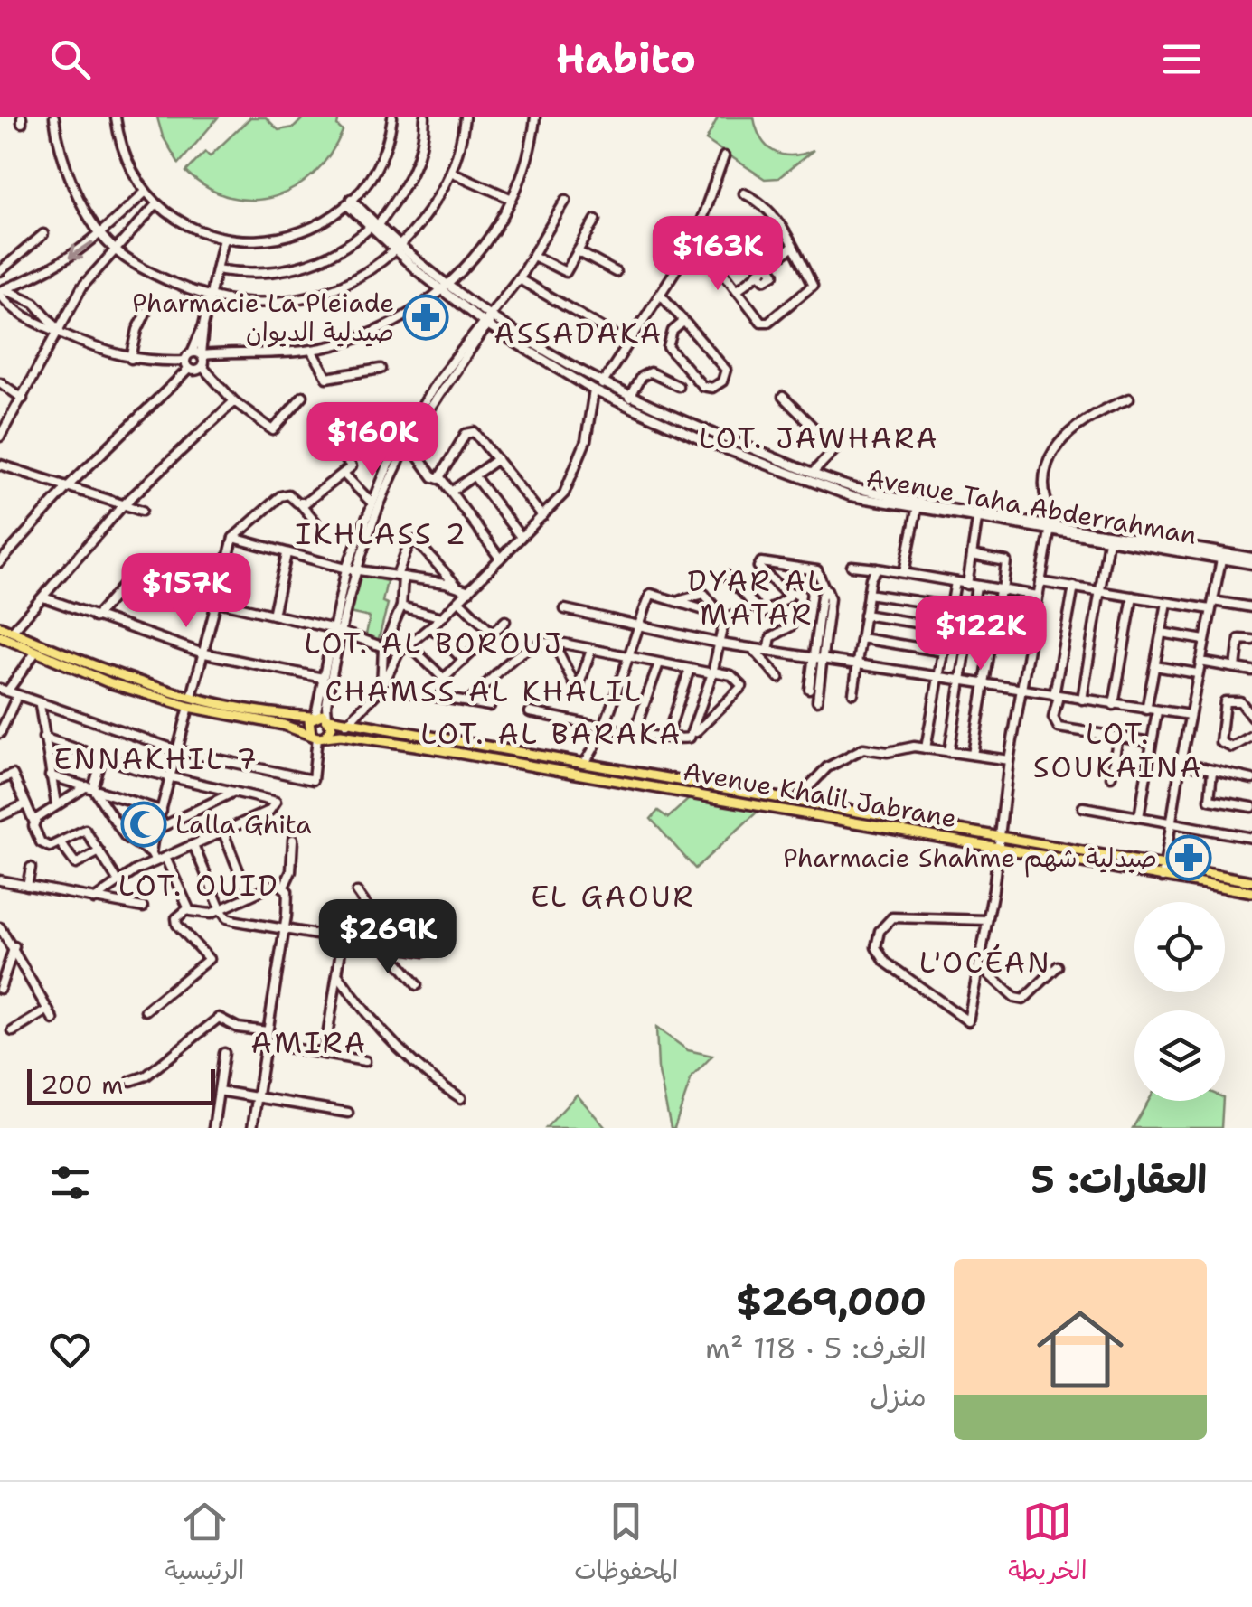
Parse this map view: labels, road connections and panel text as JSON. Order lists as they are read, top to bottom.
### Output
{
  "streets": {
    "main road": ["Avenue Khalil Jabrane"],
    "street": ["Avenue Taha Abderrahman"]
  },
  "districts": [
    "ASSADAKA",
    "LOT. JAWHARA",
    "IKHLASS 2",
    "DYAR AL MATAR",
    "LOT. AL BOROUJ",
    "CHAMSS AL KHALIL",
    "LOT. AL BARAKA",
    "LOT. SOUKAINA",
    "ENNAKHIL 7",
    "LOT. OUID",
    "EL GAOUR",
    "L'OCÉAN",
    "AMIRA"
  ],
  "places": {
    "pharmacy": ["Pharmacie La Pleiade صيدلية الديوان", "Pharmacie Shahme صيدلية شهم"],
    "mosque": ["Lalla Ghita"]
  },
  "scale_bar": "200 m",
  "page": {
    "header": "Habito",
    "price": [
      "$163K",
      "$160K",
      "$157K",
      "$122K",
      "$269K"
    ],
    "scale": "200 m",
    "heading": "العقارات: 5",
    "list": [
      {
        "name": "$269,000",
        "note": "الغرف: 5 · 118 m² · منزل"
      }
    ],
    "tabs": ["الخريطة", "المحفوظات", "الرئيسية"]
  }
}
